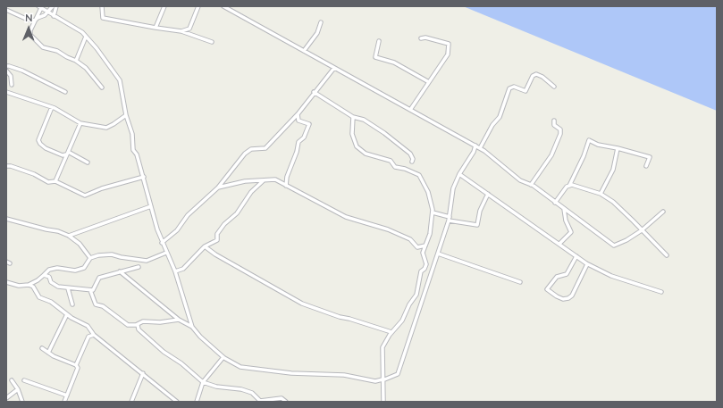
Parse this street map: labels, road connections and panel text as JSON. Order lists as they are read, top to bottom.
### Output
{
  "north": "top"
}
